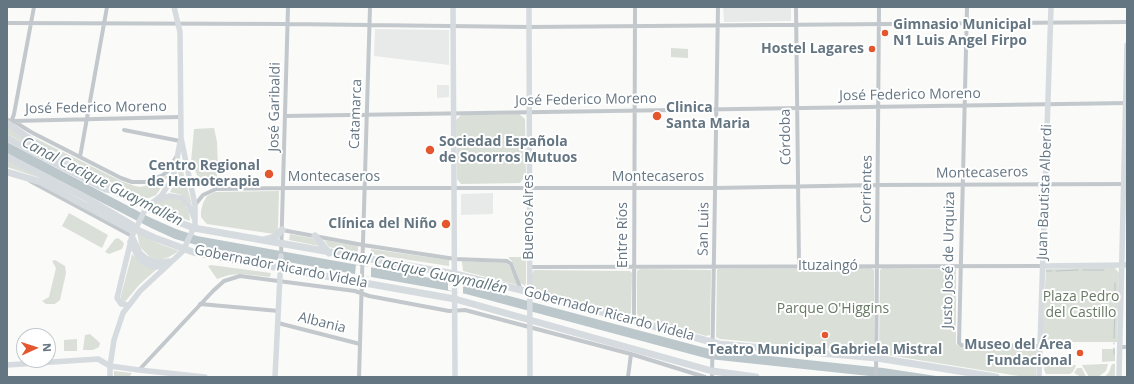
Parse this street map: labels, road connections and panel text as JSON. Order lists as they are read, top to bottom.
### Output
{
  "streets": {
    "highway": ["Gobernador Ricardo Videla"],
    "street": [
      "José Federico Moreno",
      "José Garibaldi",
      "Catamarca",
      "Córdoba",
      "Montecaseros",
      "Corrientes",
      "Juan Bautista Alberdi",
      "Buenos Aires",
      "San Luis",
      "Entre Ríos",
      "Justo José de Urquiza",
      "Ituzaingó",
      "Albania"
    ]
  },
  "crossings": [
    ["José Federico Moreno", "José Garibaldi"],
    ["José Federico Moreno", "Catamarca"],
    ["José Federico Moreno", "Córdoba"],
    ["José Federico Moreno", "Corrientes"],
    ["José Federico Moreno", "Juan Bautista Alberdi"],
    ["José Federico Moreno", "Buenos Aires"],
    ["José Federico Moreno", "San Luis"],
    ["José Federico Moreno", "Entre Ríos"],
    ["José Federico Moreno", "Justo José de Urquiza"],
    ["José Federico Moreno", "Gobernador Ricardo Videla"],
    ["José Garibaldi", "Montecaseros"],
    ["José Garibaldi", "Gobernador Ricardo Videla"],
    ["Catamarca", "Montecaseros"],
    ["Catamarca", "Gobernador Ricardo Videla"],
    ["Catamarca", "Albania"],
    ["Córdoba", "Montecaseros"],
    ["Córdoba", "Ituzaingó"],
    ["Montecaseros", "Corrientes"],
    ["Montecaseros", "Juan Bautista Alberdi"],
    ["Montecaseros", "Buenos Aires"],
    ["Montecaseros", "San Luis"],
    ["Montecaseros", "Entre Ríos"],
    ["Montecaseros", "Justo José de Urquiza"],
    ["Corrientes", "Ituzaingó"],
    ["Corrientes", "Gobernador Ricardo Videla"],
    ["Juan Bautista Alberdi", "Justo José de Urquiza"],
    ["Juan Bautista Alberdi", "Ituzaingó"],
    ["Buenos Aires", "Ituzaingó"],
    ["Buenos Aires", "Gobernador Ricardo Videla"],
    ["San Luis", "Ituzaingó"],
    ["San Luis", "Gobernador Ricardo Videla"],
    ["Entre Ríos", "Ituzaingó"],
    ["Entre Ríos", "Gobernador Ricardo Videla"],
    ["Justo José de Urquiza", "Ituzaingó"]
  ],
  "water": ["Canal Cacique Guaymallén"],
  "parks": ["Plaza Pedro del Castillo", "Parque O'Higgins"],
  "places": [
    "Gimnasio Municipal N1 Luis Angel Firpo",
    "Hostel Lagares",
    "Clinica Santa Maria",
    "Sociedad Española de Socorros Mutuos",
    "Centro Regional de Hemoterapia",
    "Clínica del Niño",
    "Teatro Municipal Gabriela Mistral",
    "Museo del Área Fundacional"
  ],
  "north": "right"
}
